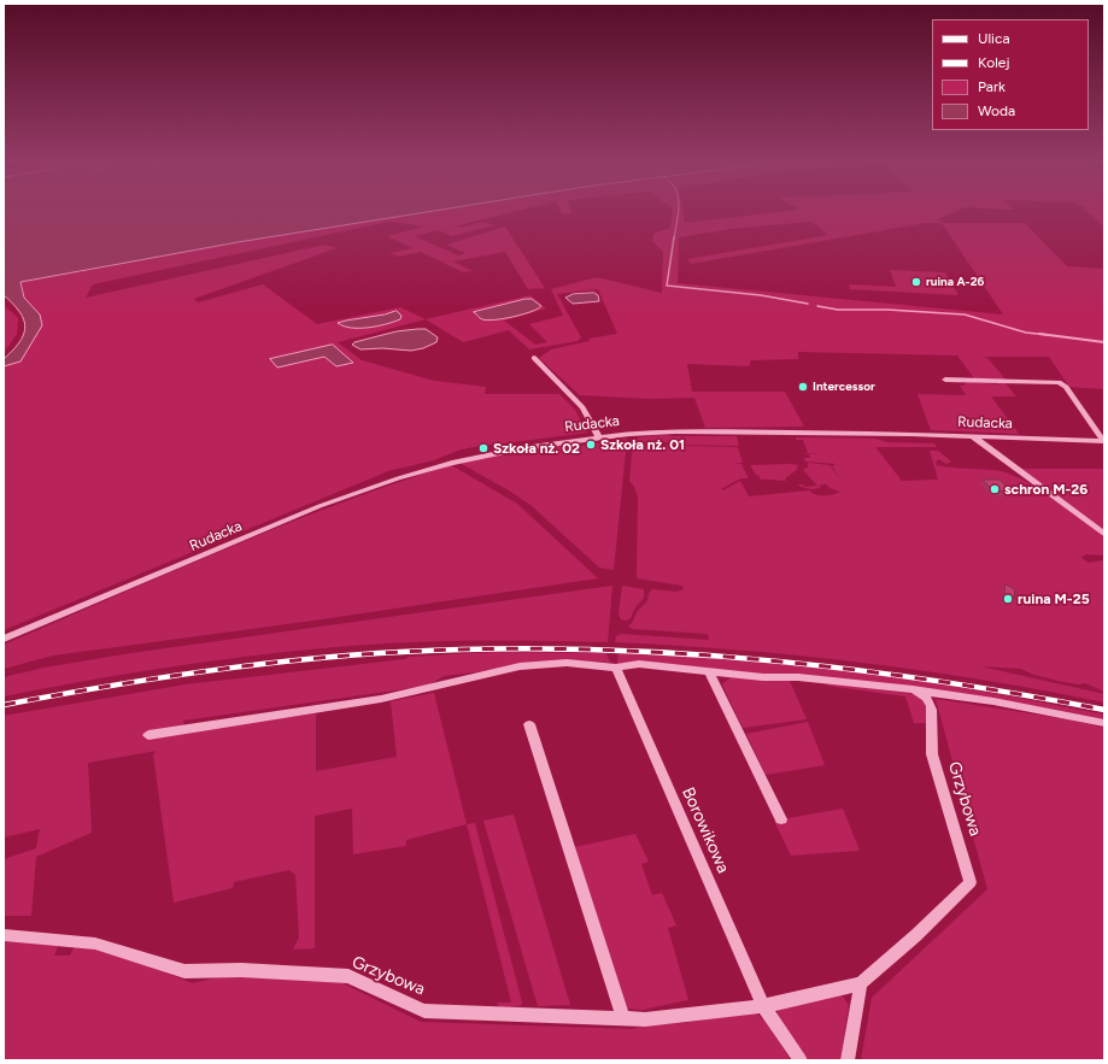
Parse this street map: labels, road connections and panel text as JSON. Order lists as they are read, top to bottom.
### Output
{
  "streets": {
    "street": ["Rudacka", "Grzybowa", "Borowikowa"]
  },
  "crossings": [
    ["Grzybowa", "Borowikowa"]
  ],
  "places": [
    "ruina A-26",
    "Intercessor",
    "Szkoła nż. 01",
    "Szkoła nż. 02",
    "schron M-26",
    "ruina M-25"
  ],
  "legend": [
    "Ulica",
    "Kolej",
    "Park",
    "Woda"
  ]
}
